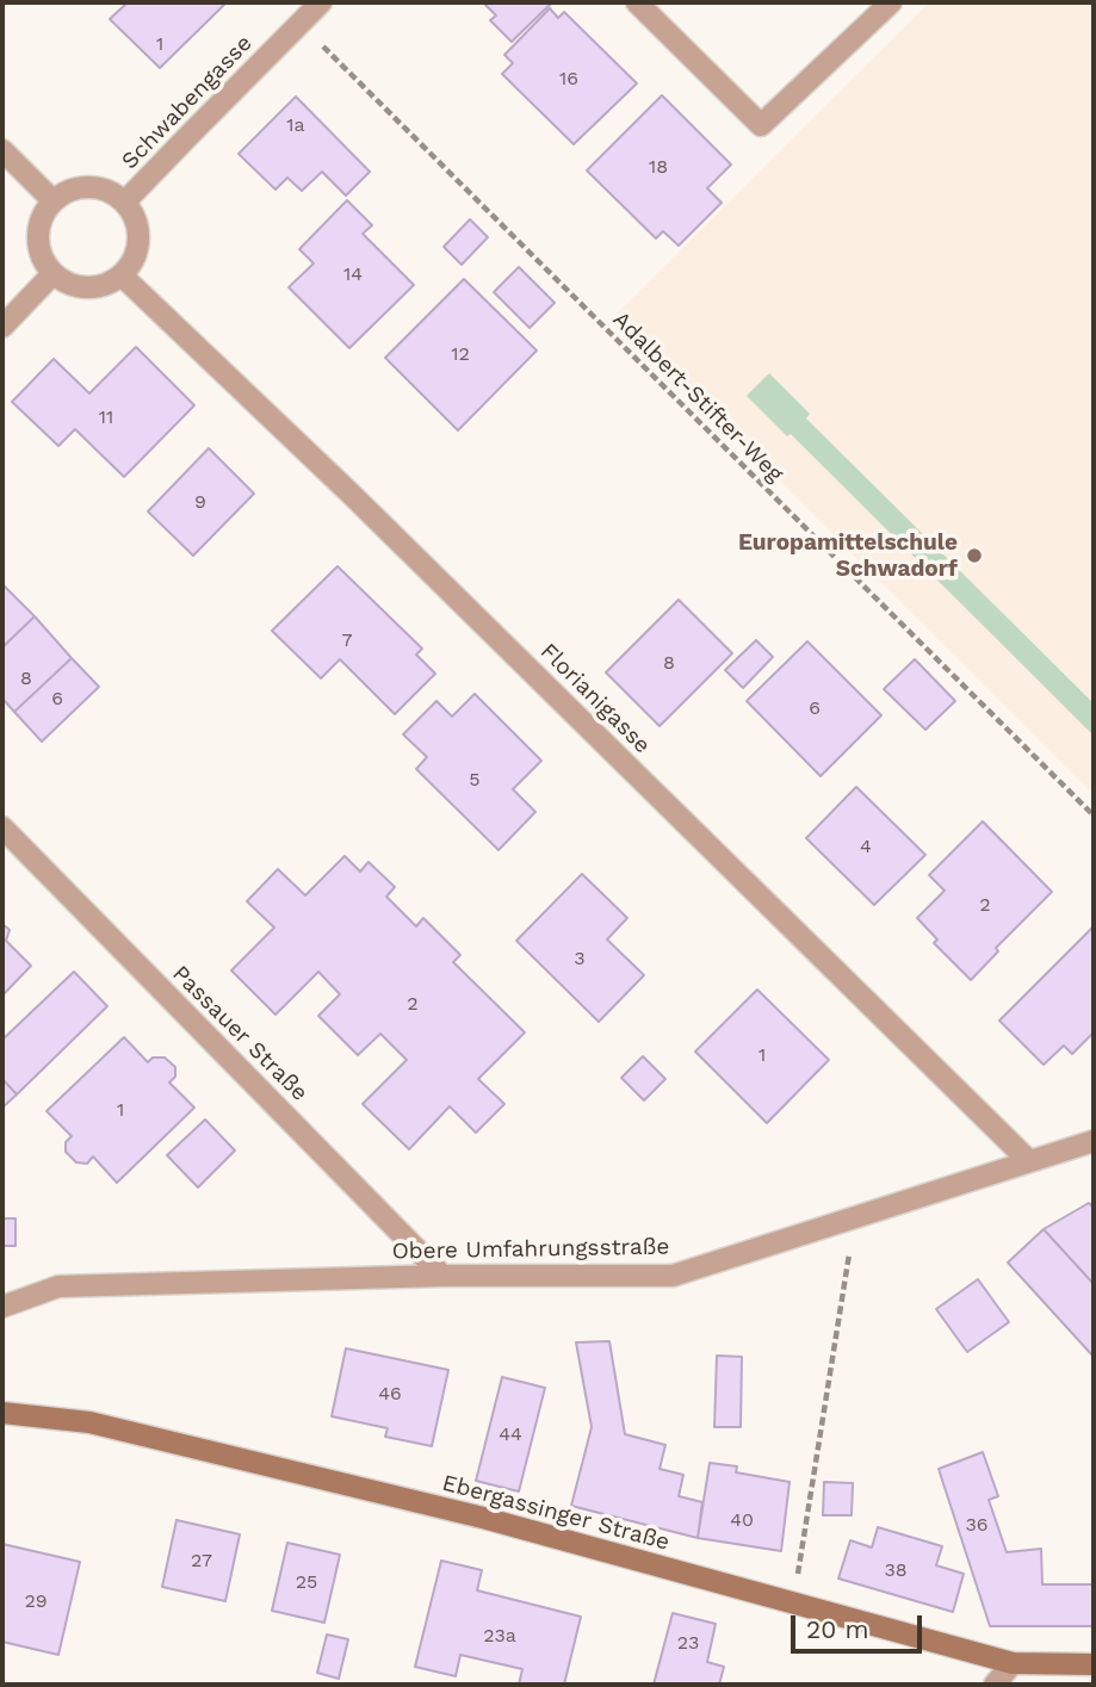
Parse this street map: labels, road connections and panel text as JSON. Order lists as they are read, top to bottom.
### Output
{
  "streets": {
    "main road": ["Ebergassinger Straße"],
    "street": [
      "Schwabengasse",
      "Florianigasse",
      "Passauer Straße",
      "Obere Umfahrungsstraße"
    ],
    "path": ["Adalbert-Stifter-Weg"]
  },
  "crossings": [
    ["Schwabengasse", "Adalbert-Stifter-Weg"],
    ["Schwabengasse", "Florianigasse"],
    ["Florianigasse", "Obere Umfahrungsstraße"],
    ["Passauer Straße", "Obere Umfahrungsstraße"]
  ],
  "places": ["Europamittelschule Schwadorf"],
  "house_numbers": [
    "1",
    "16",
    "1a",
    "18",
    "14",
    "12",
    "11",
    "9",
    "7",
    "8",
    "8",
    "6",
    "6",
    "5",
    "4",
    "2",
    "3",
    "2",
    "1",
    "1",
    "46",
    "44",
    "40",
    "36",
    "27",
    "38",
    "25",
    "29",
    "23a",
    "23"
  ],
  "scale_bar": "20 m"
}
